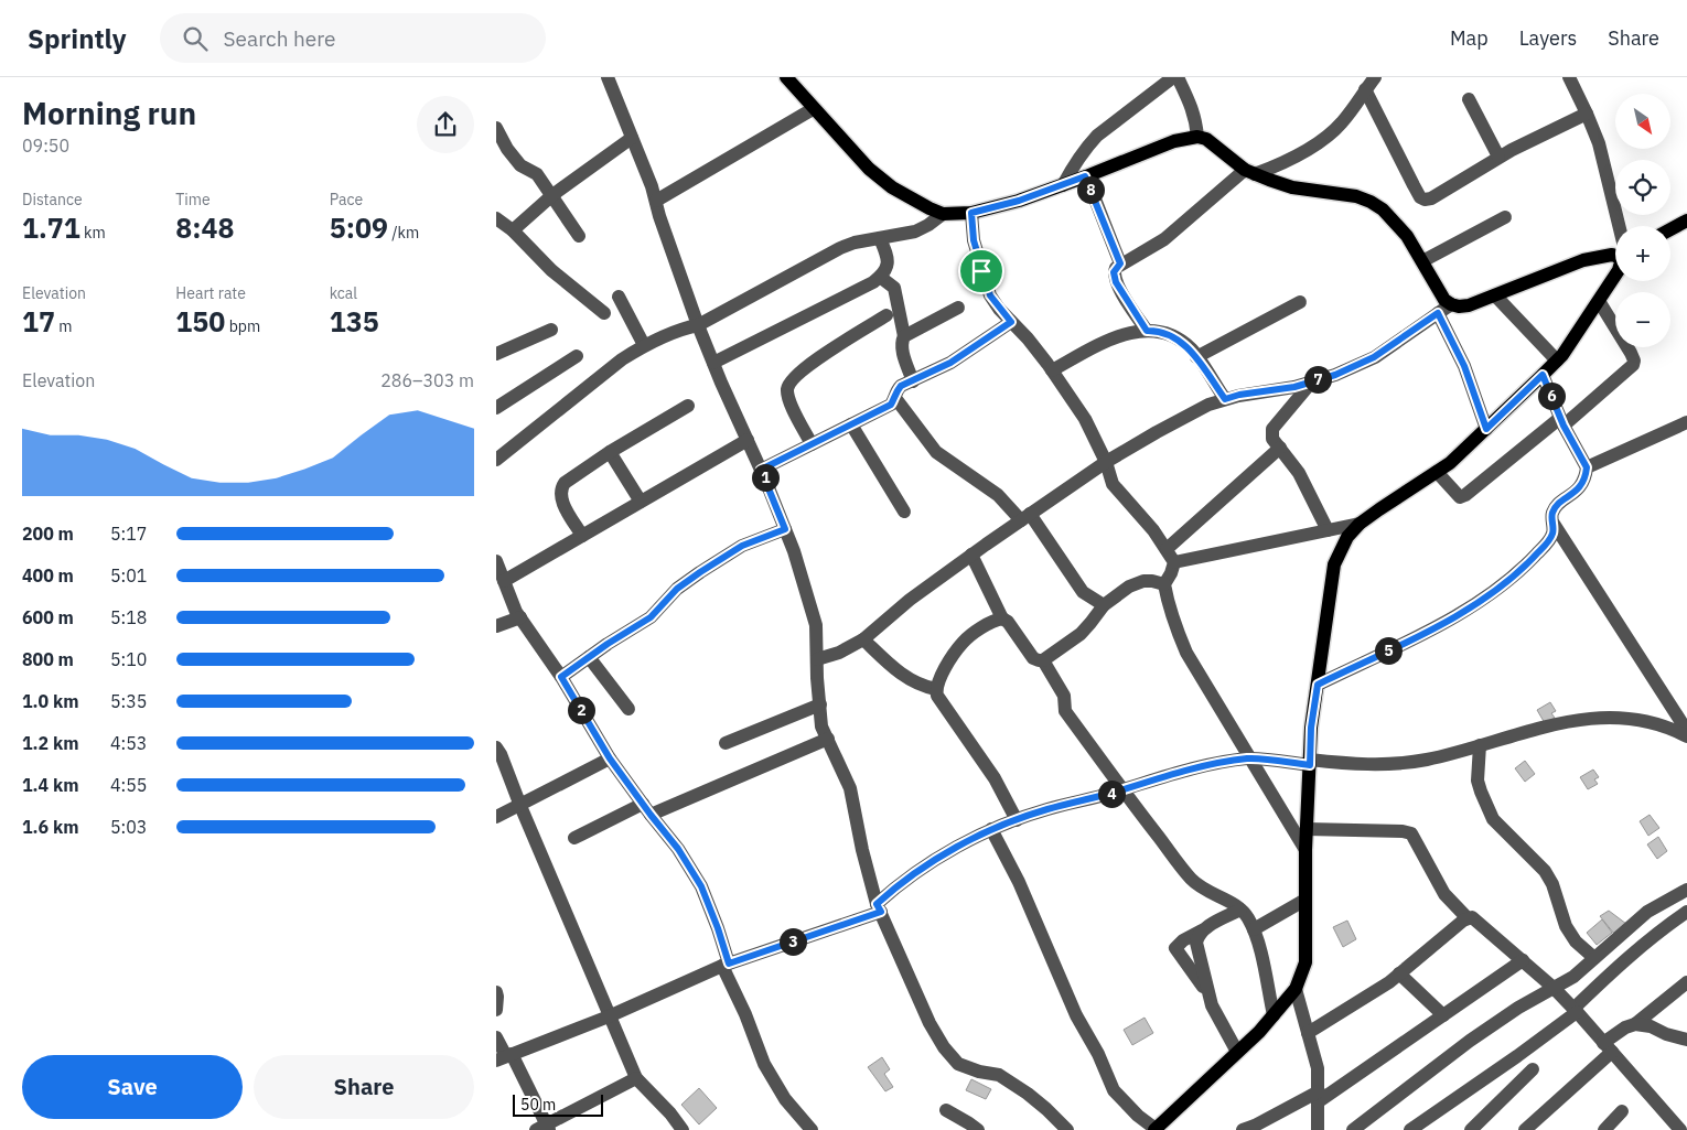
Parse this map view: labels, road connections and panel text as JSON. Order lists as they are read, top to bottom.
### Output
{
  "scale_bar": "50 m",
  "north": "bottom right",
  "page": {
    "header": "Sprintly",
    "search": "Search here",
    "nav": ["Map", "Layers", "Share"],
    "heading": ["Morning run", "09:50"],
    "map_buttons": ["+", "−"],
    "stats": [
      ["Distance", "1.71 km"],
      ["Time", "8:48"],
      ["Pace", "5:09 /km"],
      ["Elevation", "17 m"],
      ["Heart rate", "150 bpm"],
      ["kcal", "135"]
    ],
    "pins": [
      "8",
      "7",
      "6",
      "1",
      "5",
      "2",
      "4",
      "3"
    ],
    "chart": ["Elevation", "286–303 m"],
    "list": [
      {
        "name": "200 m",
        "note": "5:17"
      },
      {
        "name": "400 m",
        "note": "5:01"
      },
      {
        "name": "600 m",
        "note": "5:18"
      },
      {
        "name": "800 m",
        "note": "5:10"
      },
      {
        "name": "1.0 km",
        "note": "5:35"
      },
      {
        "name": "1.2 km",
        "note": "4:53"
      },
      {
        "name": "1.4 km",
        "note": "4:55"
      },
      {
        "name": "1.6 km",
        "note": "5:03"
      }
    ],
    "buttons": ["Save", "Share"],
    "scale": "50 m"
  }
}
